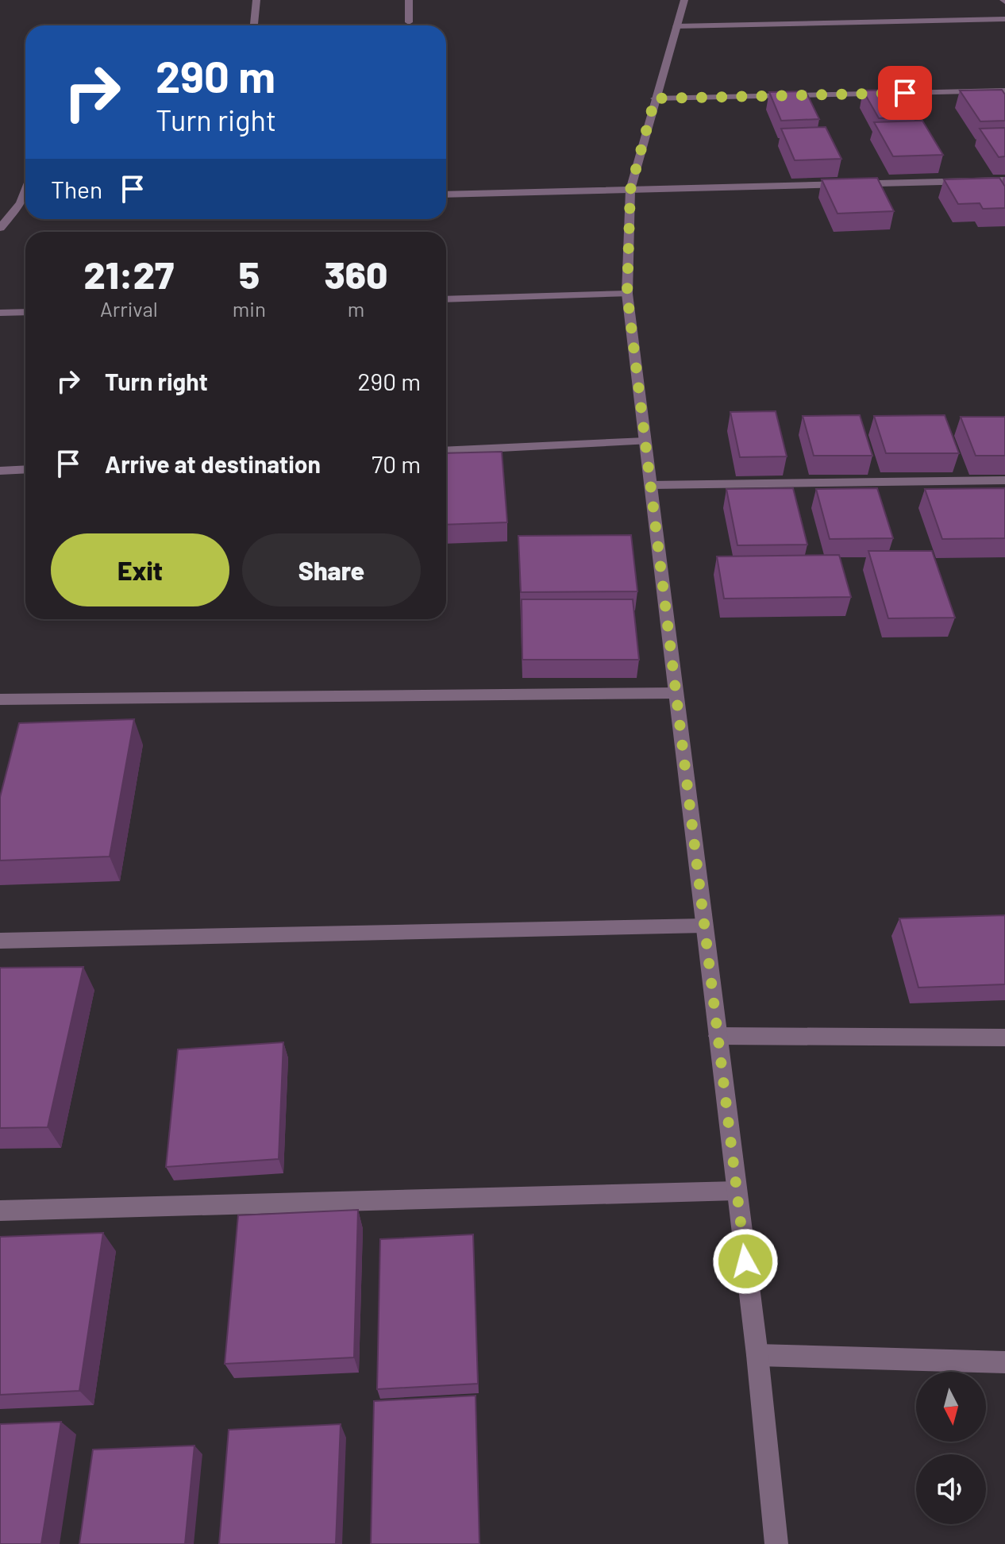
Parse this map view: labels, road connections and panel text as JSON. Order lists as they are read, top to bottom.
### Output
{
  "north": "bottom",
  "page": {
    "turn": ["290 m", "Turn right"],
    "then": "Then",
    "eta": [
      "21:27",
      "Arrival",
      "5",
      "min",
      "360",
      "m"
    ],
    "list": [
      {
        "name": "Turn right",
        "value": "290 m"
      },
      {
        "name": "Arrive at destination",
        "value": "70 m"
      }
    ],
    "buttons": ["Exit", "Share"]
  }
}
